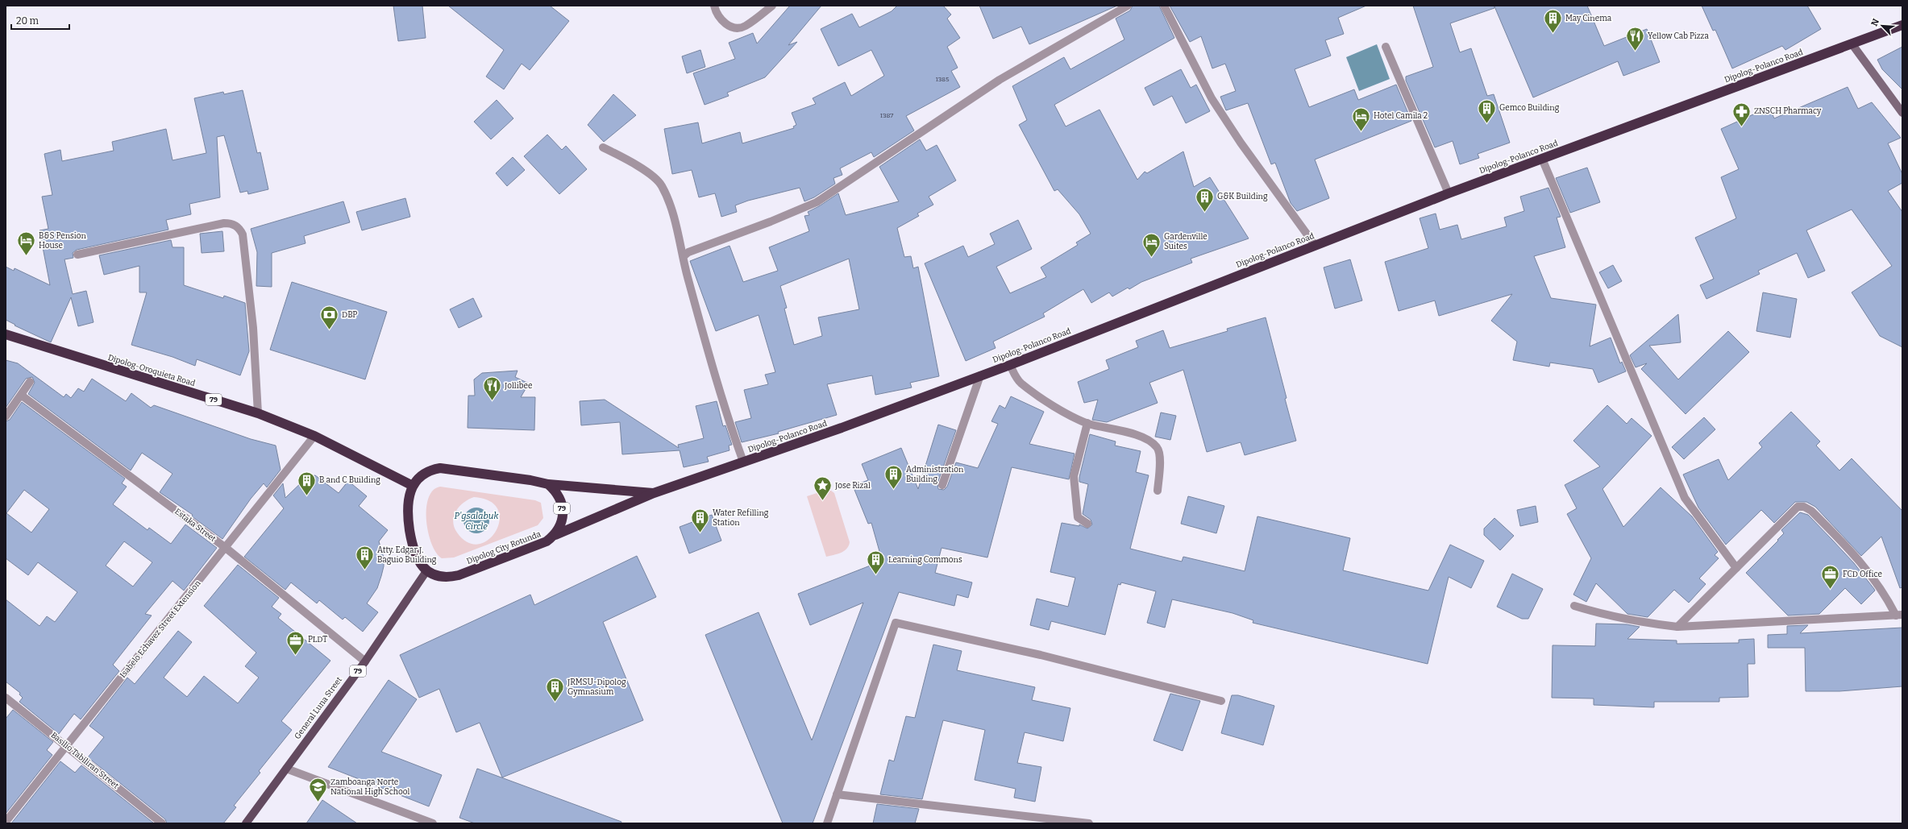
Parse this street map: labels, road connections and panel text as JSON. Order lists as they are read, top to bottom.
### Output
{
  "streets": {
    "highway": [
      "Dipolog-Polanco Road",
      "Dipolog-Oroquieta Road",
      "79",
      "Dipolog City Rotunda"
    ],
    "main road": ["General Luna Street"],
    "street": ["Estaka Street", "Isabelo Echavez Street Extension", "Basilio Tabiliran Street"]
  },
  "crossings": [
    ["Dipolog-Polanco Road", "79"],
    ["Dipolog-Polanco Road", "Dipolog City Rotunda"],
    ["Dipolog-Oroquieta Road", "Isabelo Echavez Street Extension"],
    ["79", "Dipolog City Rotunda"],
    ["Estaka Street", "Isabelo Echavez Street Extension"],
    ["Estaka Street", "General Luna Street"],
    ["Dipolog City Rotunda", "General Luna Street"],
    ["Isabelo Echavez Street Extension", "Basilio Tabiliran Street"]
  ],
  "water": ["P'gsalabuk Circle"],
  "places": {
    "building": [
      "May Cinema",
      "Gemco Building",
      "G&K Building",
      "Administration Building",
      "B and C Building",
      "Water Refilling Station",
      "Atty. Edgar J. Baguio Building",
      "Learning Commons",
      "JRMSU-Dipolog Gymnasium"
    ],
    "restaurant": ["Yellow Cab Pizza", "Jollibee"],
    "pharmacy": ["ZNSCH Pharmacy"],
    "hotel": ["Hotel Camila 2", "B&S Pension House", "Gardenville Suites"],
    "bank": ["DBP"],
    "place": ["Jose Rizal"],
    "office": ["FCD Office", "PLDT"],
    "school or university": ["Zamboanga Norte National High School"]
  },
  "house_numbers": ["1385", "1387"],
  "scale_bar": "20 m",
  "north": "top left"
}
